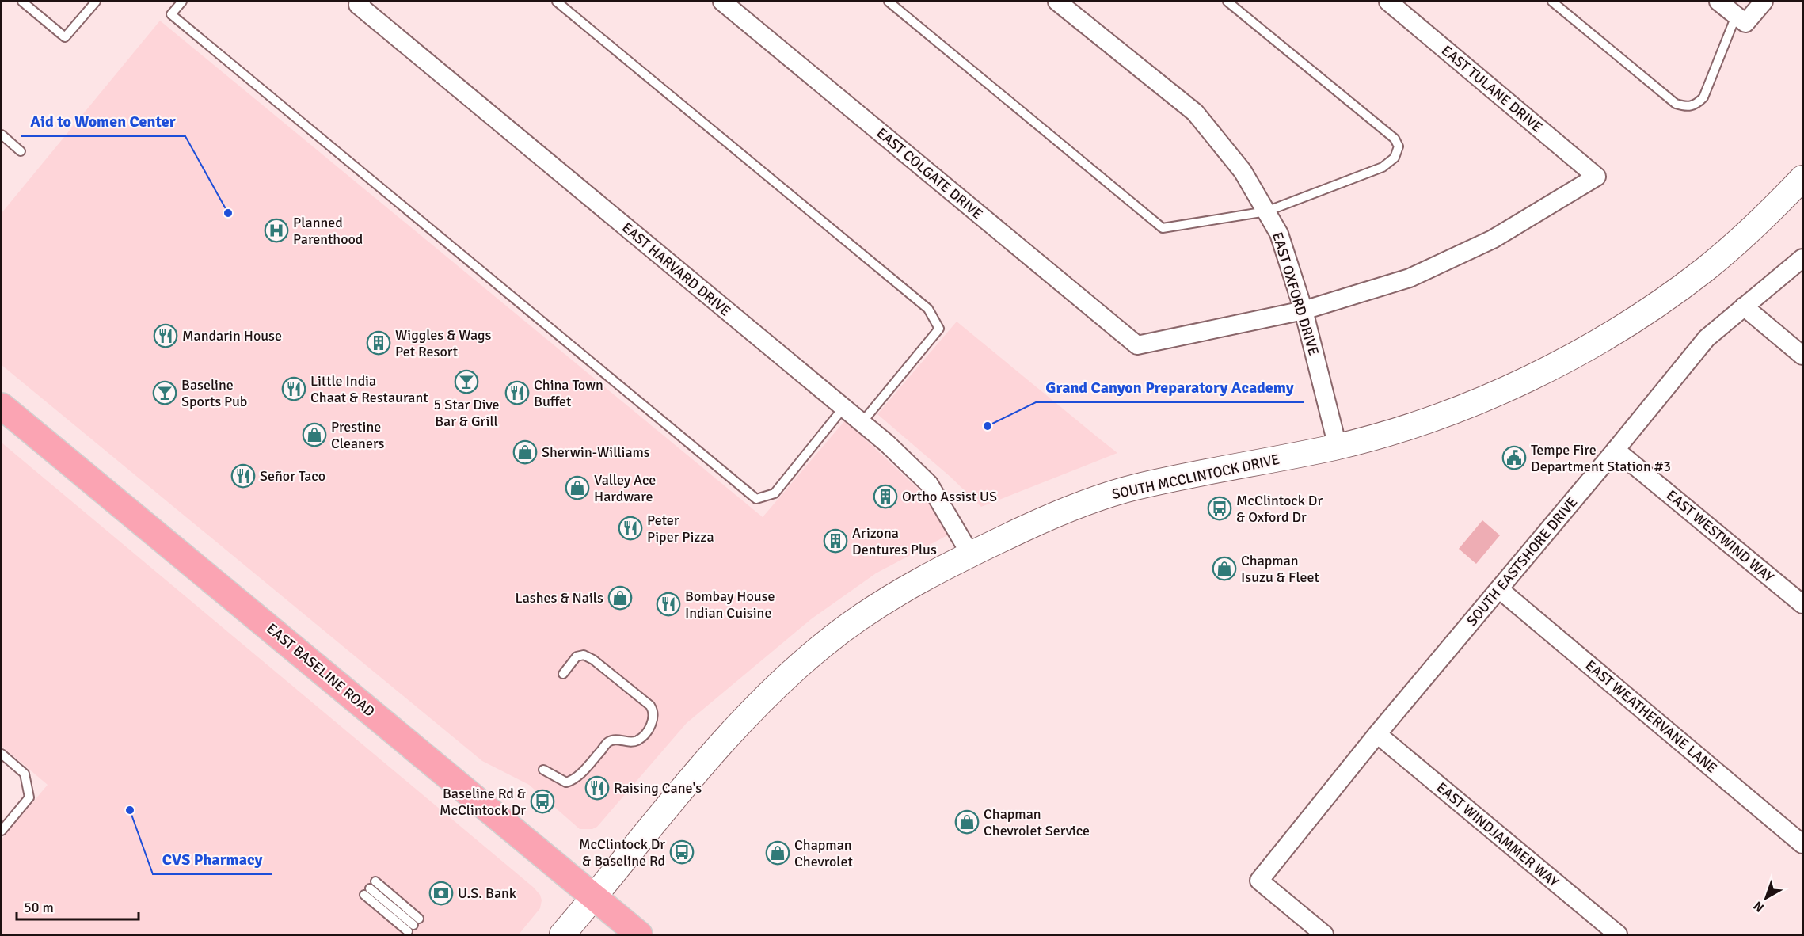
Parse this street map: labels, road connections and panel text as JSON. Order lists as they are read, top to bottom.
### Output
{
  "streets": {
    "main road": ["SOUTH MCCLINTOCK DRIVE", "EAST BASELINE ROAD"],
    "street": [
      "EAST TULANE DRIVE",
      "EAST COLGATE DRIVE",
      "EAST HARVARD DRIVE",
      "EAST OXFORD DRIVE",
      "EAST WESTWIND WAY",
      "SOUTH EASTSHORE DRIVE",
      "EAST WEATHERVANE LANE",
      "EAST WINDJAMMER WAY"
    ]
  },
  "crossings": [
    ["EAST TULANE DRIVE", "EAST COLGATE DRIVE"],
    ["EAST TULANE DRIVE", "EAST OXFORD DRIVE"],
    ["EAST COLGATE DRIVE", "EAST OXFORD DRIVE"],
    ["EAST HARVARD DRIVE", "SOUTH MCCLINTOCK DRIVE"],
    ["EAST OXFORD DRIVE", "SOUTH MCCLINTOCK DRIVE"],
    ["SOUTH MCCLINTOCK DRIVE", "EAST BASELINE ROAD"],
    ["EAST WESTWIND WAY", "SOUTH EASTSHORE DRIVE"],
    ["SOUTH EASTSHORE DRIVE", "EAST WEATHERVANE LANE"],
    ["SOUTH EASTSHORE DRIVE", "EAST WINDJAMMER WAY"]
  ],
  "places": {
    "other": ["Aid to Women Center", "Grand Canyon Preparatory Academy", "CVS Pharmacy"],
    "hospital": ["Planned Parenthood"],
    "restaurant": [
      "Mandarin House",
      "Little India Chaat & Restaurant",
      "China Town Buffet",
      "Señor Taco",
      "Peter Piper Pizza",
      "Bombay House Indian Cuisine",
      "Raising Cane's"
    ],
    "building": ["Wiggles & Wags Pet Resort", "Ortho Assist US", "Arizona Dentures Plus"],
    "bar": ["5 Star Dive Bar & Grill", "Baseline Sports Pub"],
    "shop": [
      "Prestine Cleaners",
      "Sherwin-Williams",
      "Valley Ace Hardware",
      "Chapman Isuzu & Fleet",
      "Lashes & Nails",
      "Chapman Chevrolet Service",
      "Chapman Chevrolet"
    ],
    "public building": ["Tempe Fire Department Station #3"],
    "bus stop": ["McClintock Dr & Oxford Dr", "Baseline Rd & McClintock Dr", "McClintock Dr & Baseline Rd"],
    "bank": ["U.S. Bank"]
  },
  "scale_bar": "50 m",
  "north": "bottom left"
}
